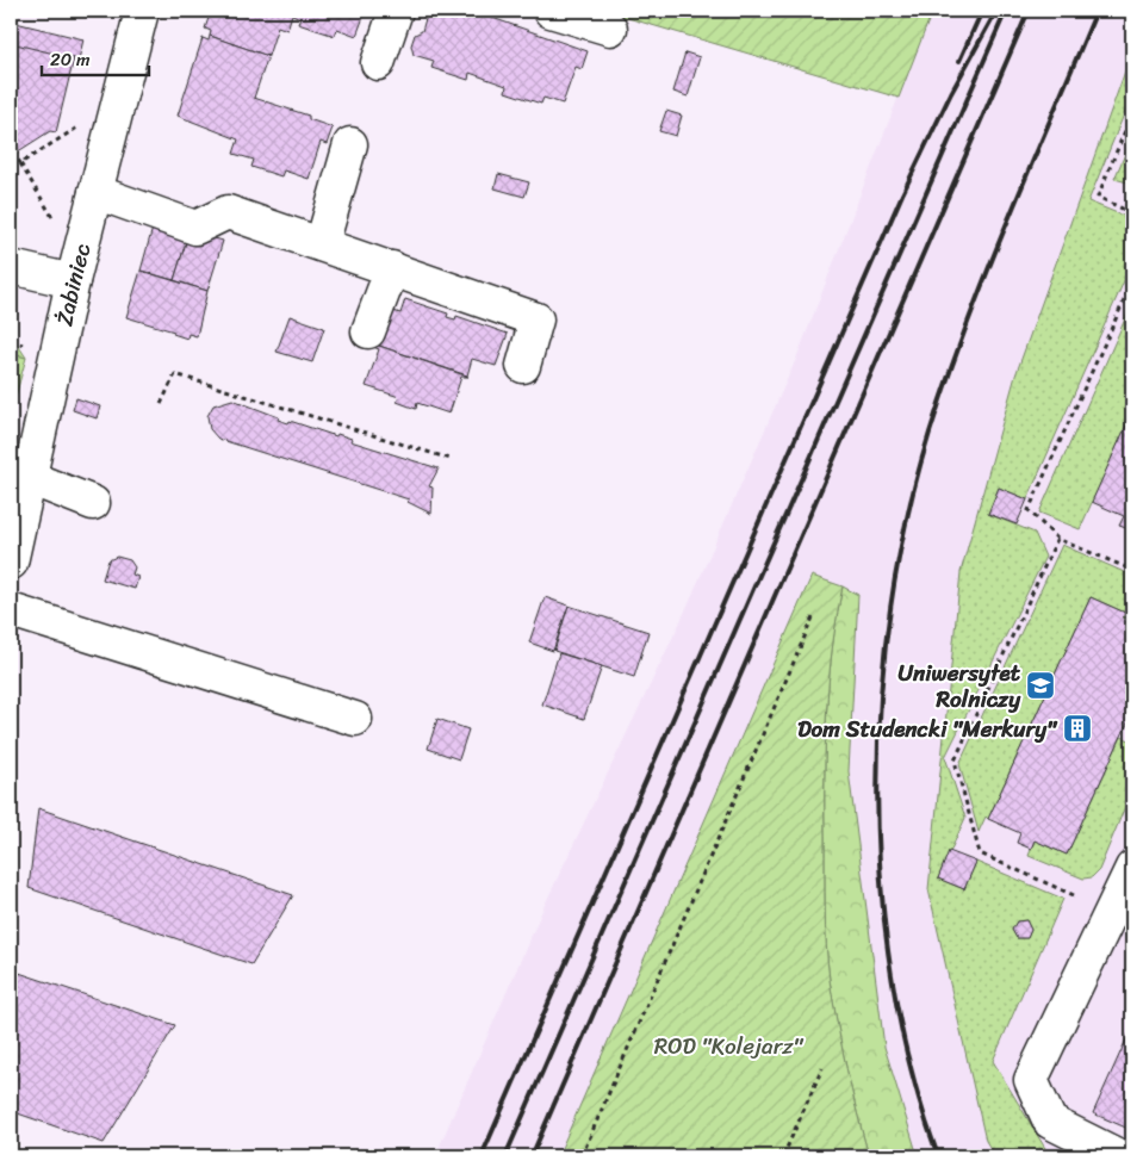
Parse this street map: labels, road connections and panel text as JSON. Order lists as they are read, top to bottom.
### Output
{
  "streets": {
    "street": ["Żabiniec"]
  },
  "parks": ["ROD \"Kolejarz\""],
  "places": {
    "school or university": ["Uniwersytet Rolniczy"],
    "building": ["Dom Studencki \"Merkury\""]
  },
  "scale_bar": "20 m"
}
